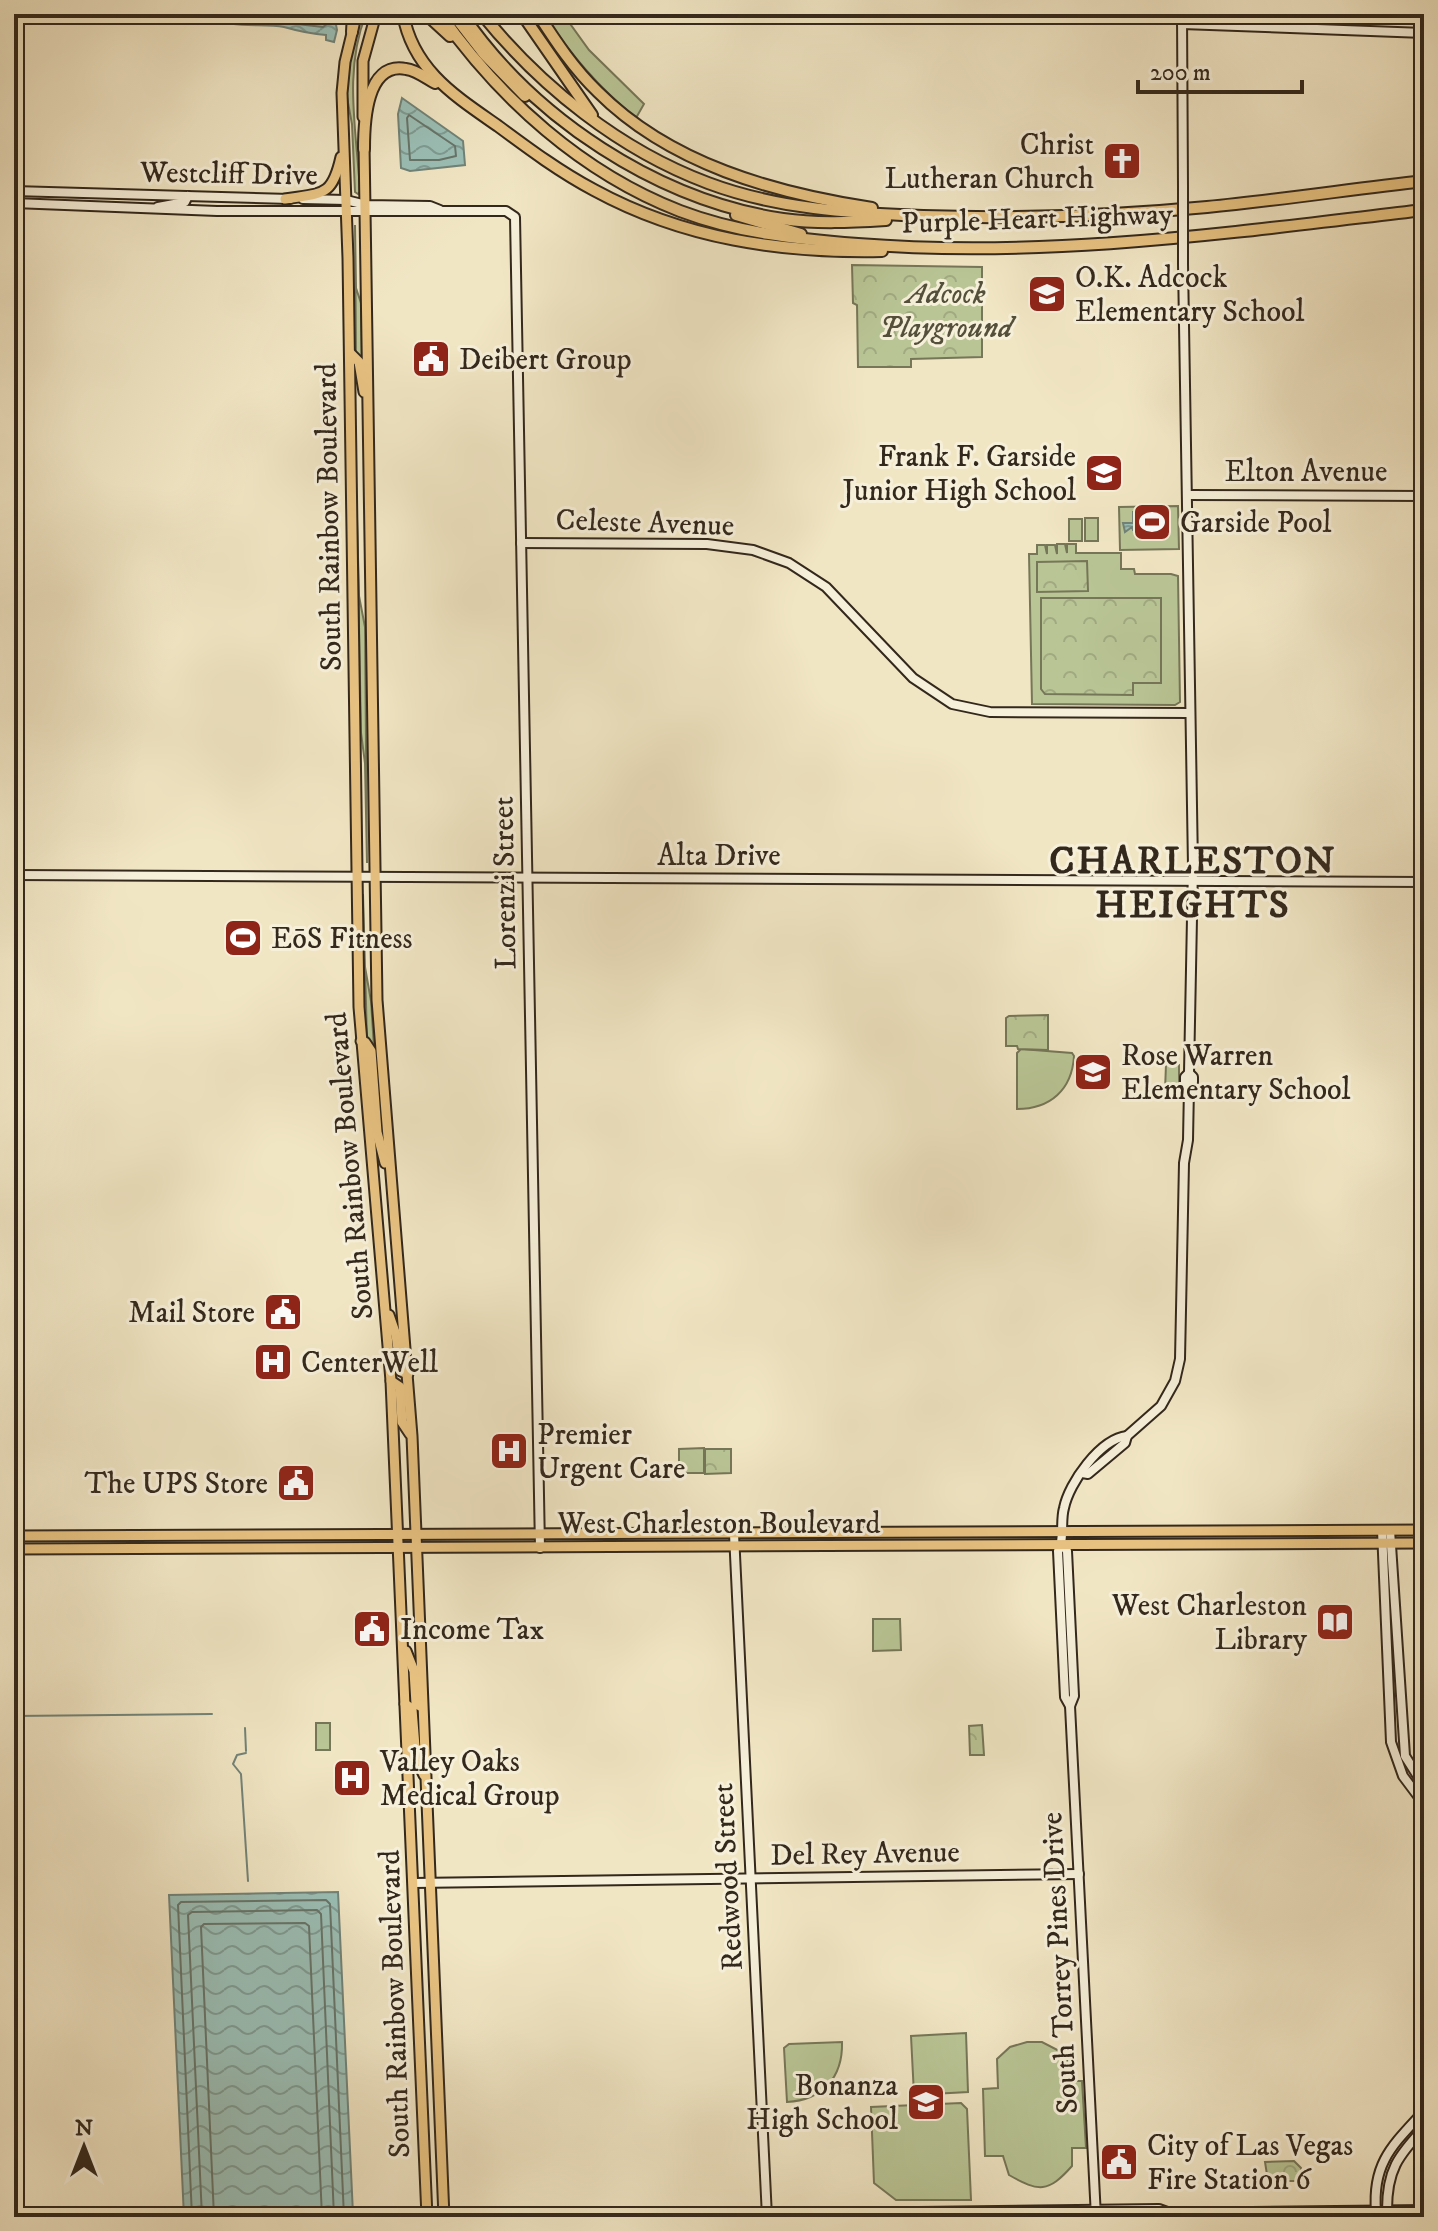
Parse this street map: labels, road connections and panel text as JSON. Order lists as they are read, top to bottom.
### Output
{
  "streets": {
    "highway": ["Purple Heart Highway"],
    "main road": [
      "Westcliff Drive",
      "Elton Avenue",
      "South Rainbow Boulevard",
      "Celeste Avenue",
      "Alta Drive",
      "Lorenzi Street",
      "West Charleston Boulevard",
      "Del Rey Avenue",
      "Redwood Street",
      "South Torrey Pines Drive"
    ]
  },
  "crossings": [
    ["Westcliff Drive", "South Rainbow Boulevard"],
    ["Westcliff Drive", "Lorenzi Street"],
    ["Elton Avenue", "South Torrey Pines Drive"],
    ["South Rainbow Boulevard", "Alta Drive"],
    ["South Rainbow Boulevard", "West Charleston Boulevard"],
    ["South Rainbow Boulevard", "Del Rey Avenue"],
    ["Celeste Avenue", "Lorenzi Street"],
    ["Celeste Avenue", "South Torrey Pines Drive"],
    ["Alta Drive", "Lorenzi Street"],
    ["Alta Drive", "South Torrey Pines Drive"],
    ["Lorenzi Street", "West Charleston Boulevard"],
    ["West Charleston Boulevard", "Redwood Street"],
    ["West Charleston Boulevard", "South Torrey Pines Drive"],
    ["Del Rey Avenue", "Redwood Street"],
    ["Del Rey Avenue", "South Torrey Pines Drive"]
  ],
  "districts": ["CHARLESTON HEIGHTS"],
  "parks": ["Adcock Playground"],
  "places": {
    "church": ["Christ Lutheran Church"],
    "school or university": [
      "O.K. Adcock Elementary School",
      "Frank F. Garside Junior High School",
      "Rose Warren Elementary School",
      "Bonanza High School"
    ],
    "public building": [
      "Deibert Group",
      "Mail Store",
      "The UPS Store",
      "Income Tax",
      "City of Las Vegas Fire Station 6"
    ],
    "sports": ["Garside Pool", "EōS Fitness"],
    "hospital": ["CenterWell", "Premier Urgent Care", "Valley Oaks Medical Group"],
    "library": ["West Charleston Library"]
  },
  "scale_bar": "200 m",
  "north": "top"
}
